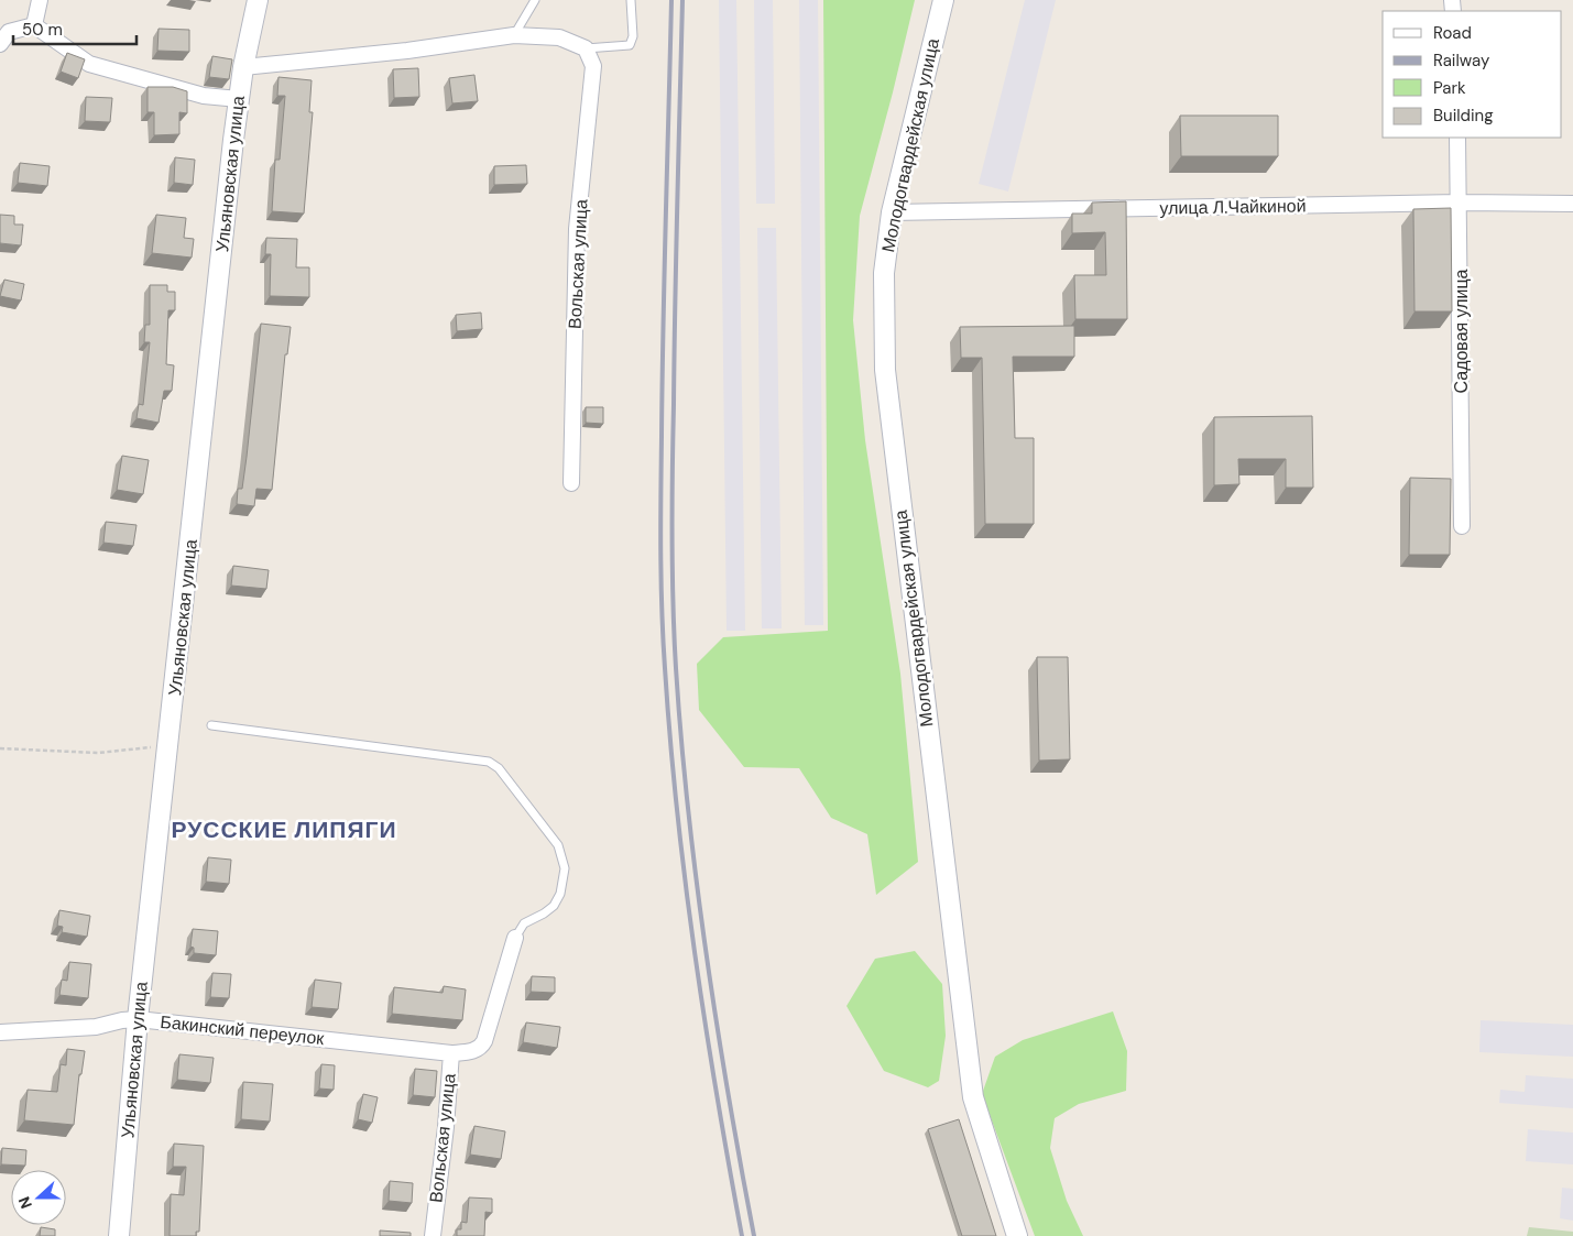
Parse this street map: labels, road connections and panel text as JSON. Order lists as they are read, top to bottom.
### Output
{
  "streets": {
    "street": [
      "Молодогвардейская улица",
      "Ульяновская улица",
      "улица Л.Чайкиной",
      "Вольская улица",
      "Садовая улица",
      "Бакинский переулок"
    ]
  },
  "crossings": [
    ["Молодогвардейская улица", "улица Л.Чайкиной"],
    ["Ульяновская улица", "Бакинский переулок"],
    ["улица Л.Чайкиной", "Садовая улица"],
    ["Вольская улица", "Бакинский переулок"]
  ],
  "districts": ["РУССКИЕ ЛИПЯГИ"],
  "legend": [
    "Road",
    "Railway",
    "Park",
    "Building"
  ],
  "scale_bar": "50 m",
  "north": "left"
}
